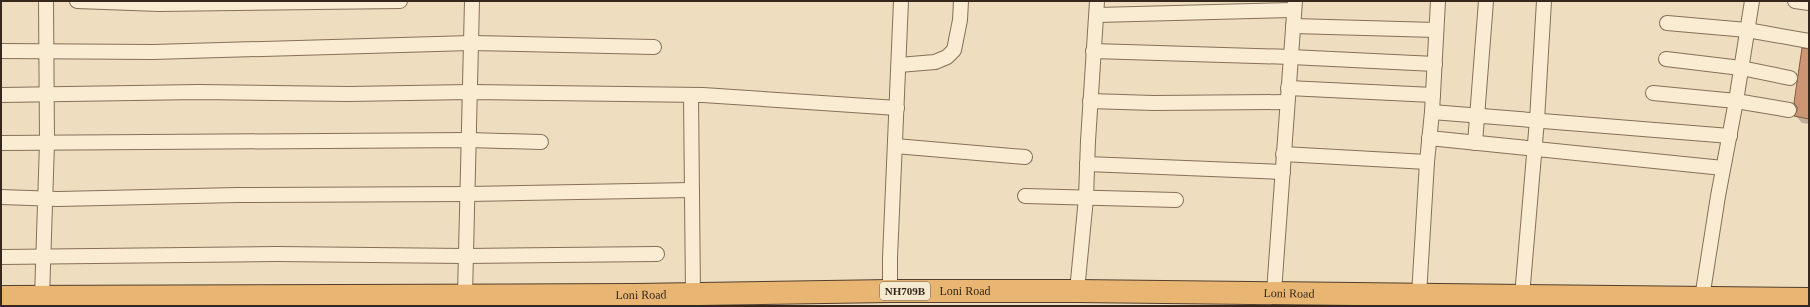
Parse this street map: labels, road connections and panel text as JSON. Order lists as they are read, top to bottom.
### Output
{
  "streets": {
    "highway": ["NH709B", "Loni Road"]
  }
}
